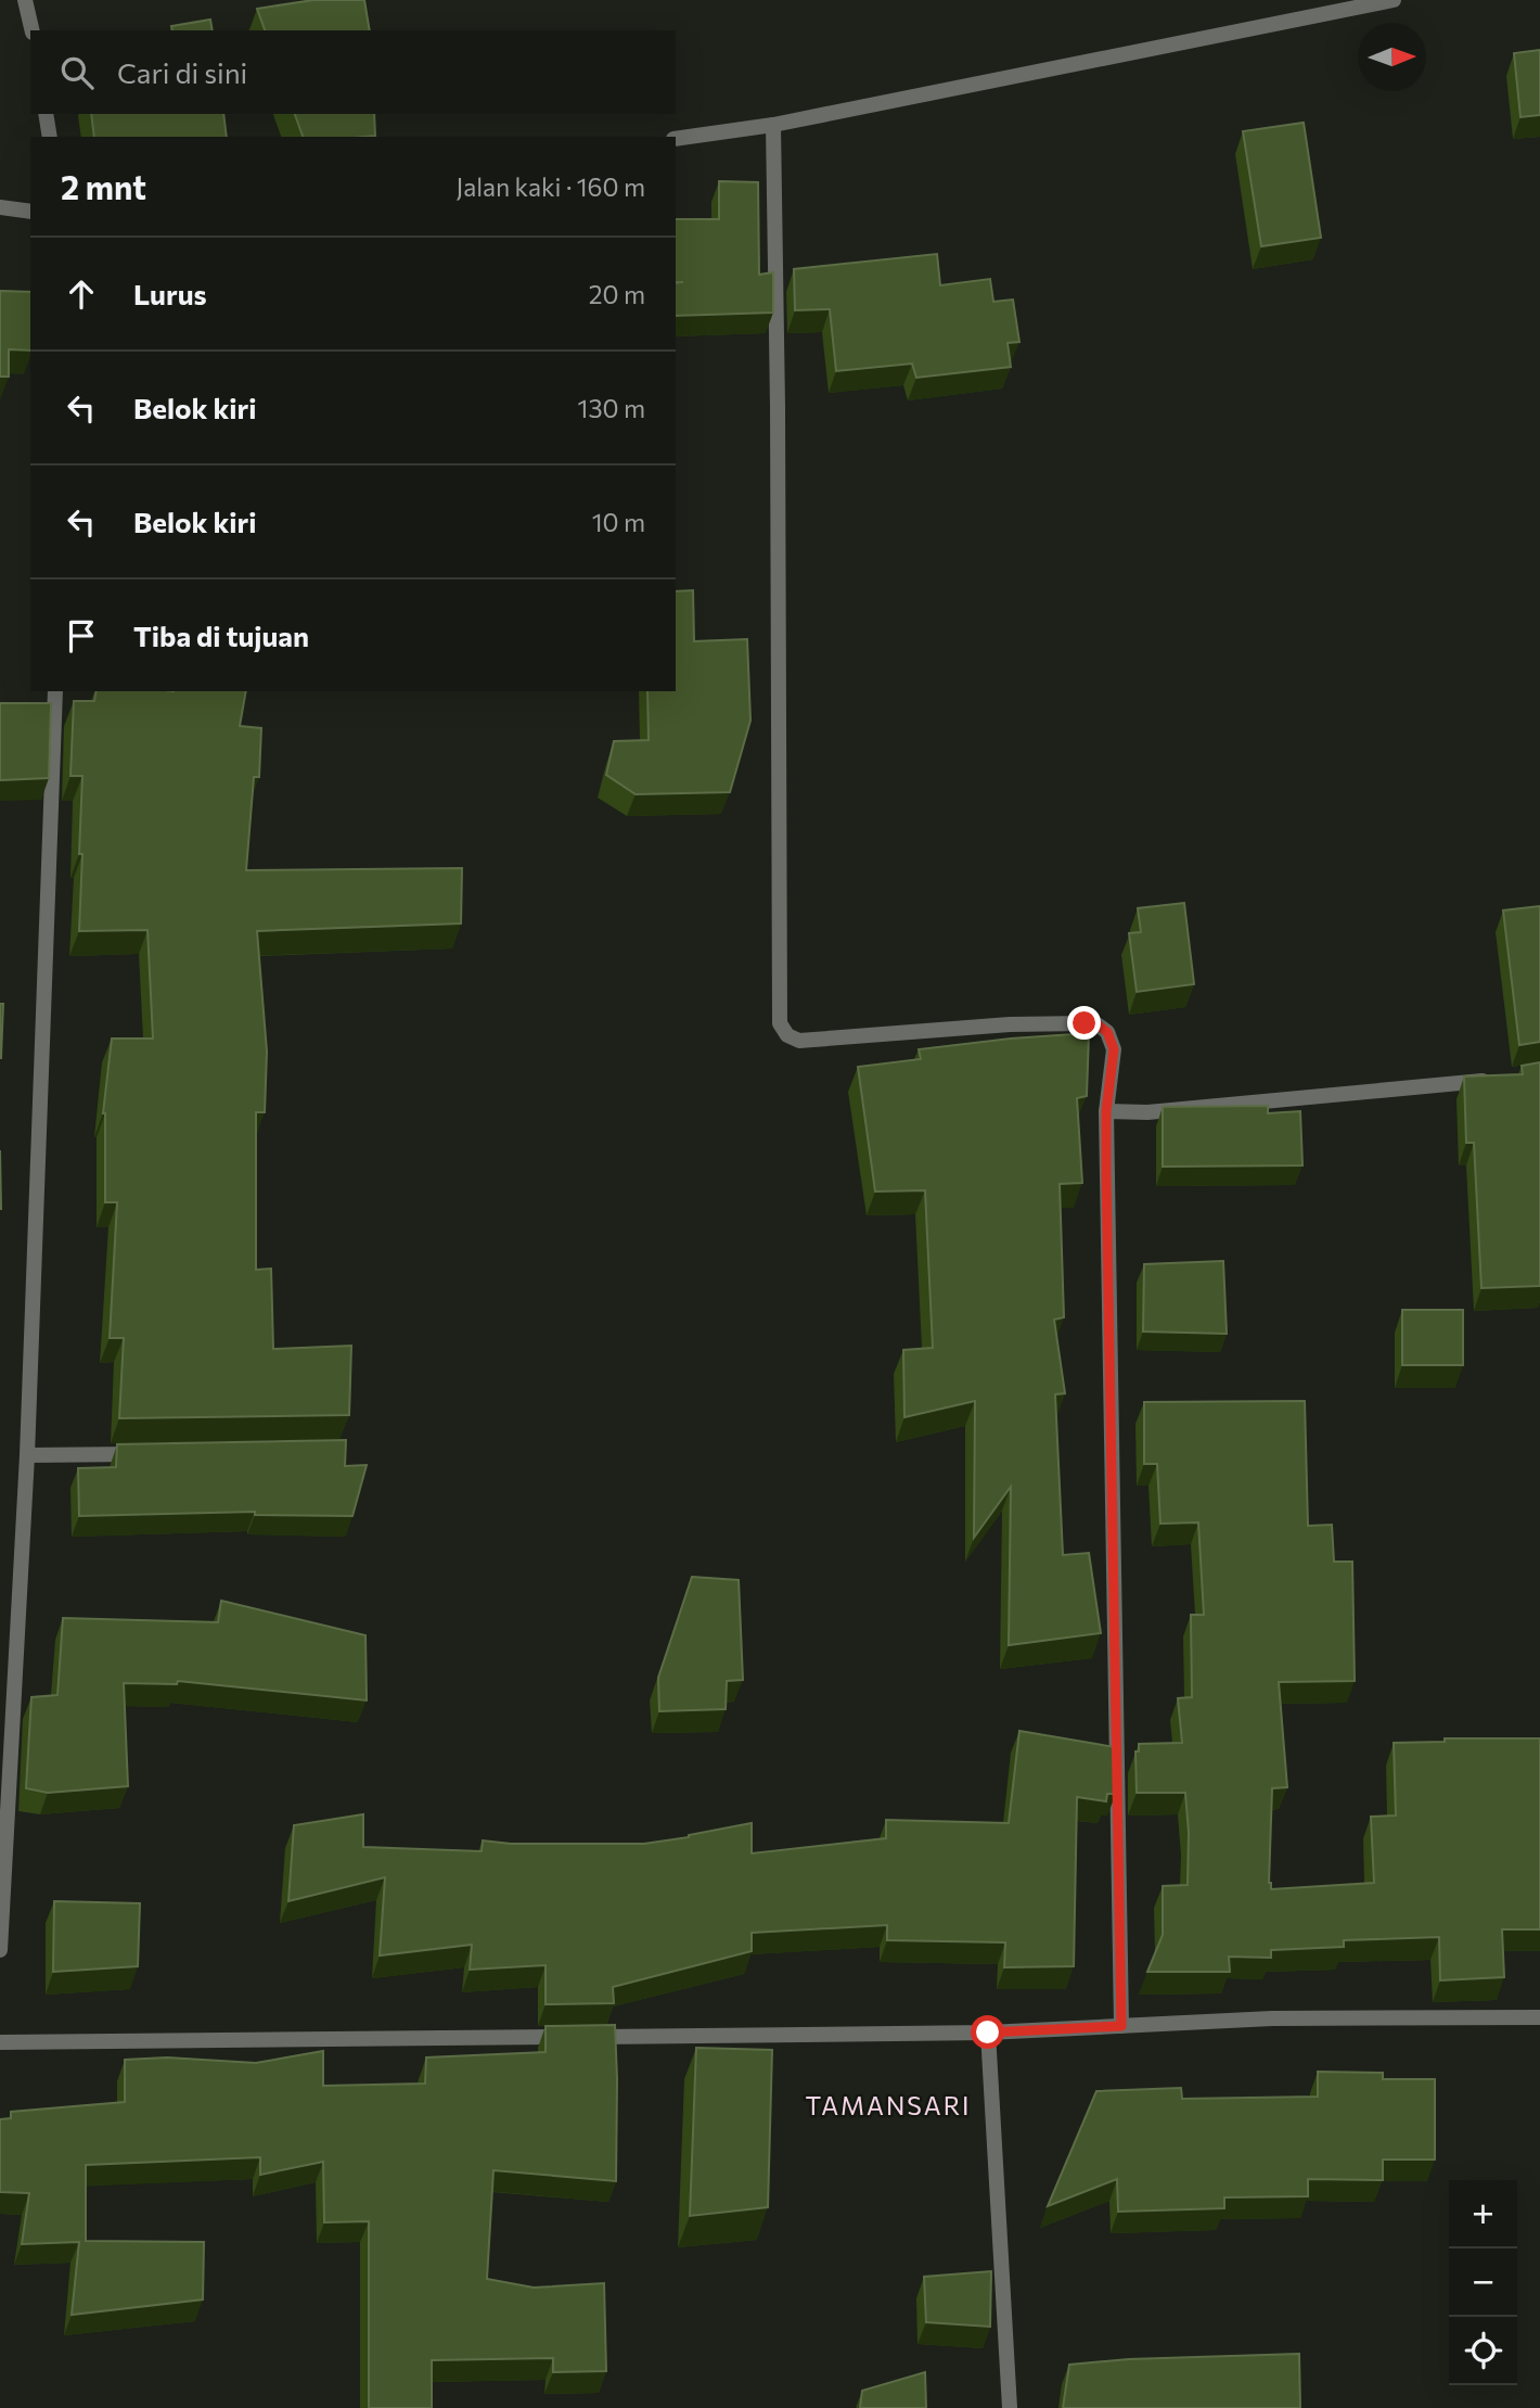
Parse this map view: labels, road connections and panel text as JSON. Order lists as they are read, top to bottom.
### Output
{
  "districts": ["TAMANSARI"],
  "north": "right",
  "page": {
    "search": "Cari di sini",
    "heading": ["2 mnt", "Jalan kaki · 160 m"],
    "list": [
      ["Lurus", "20 m"],
      ["Belok kiri", "130 m"],
      ["Belok kiri", "10 m"],
      "Tiba di tujuan"
    ],
    "map_buttons": ["+", "−"]
  }
}
